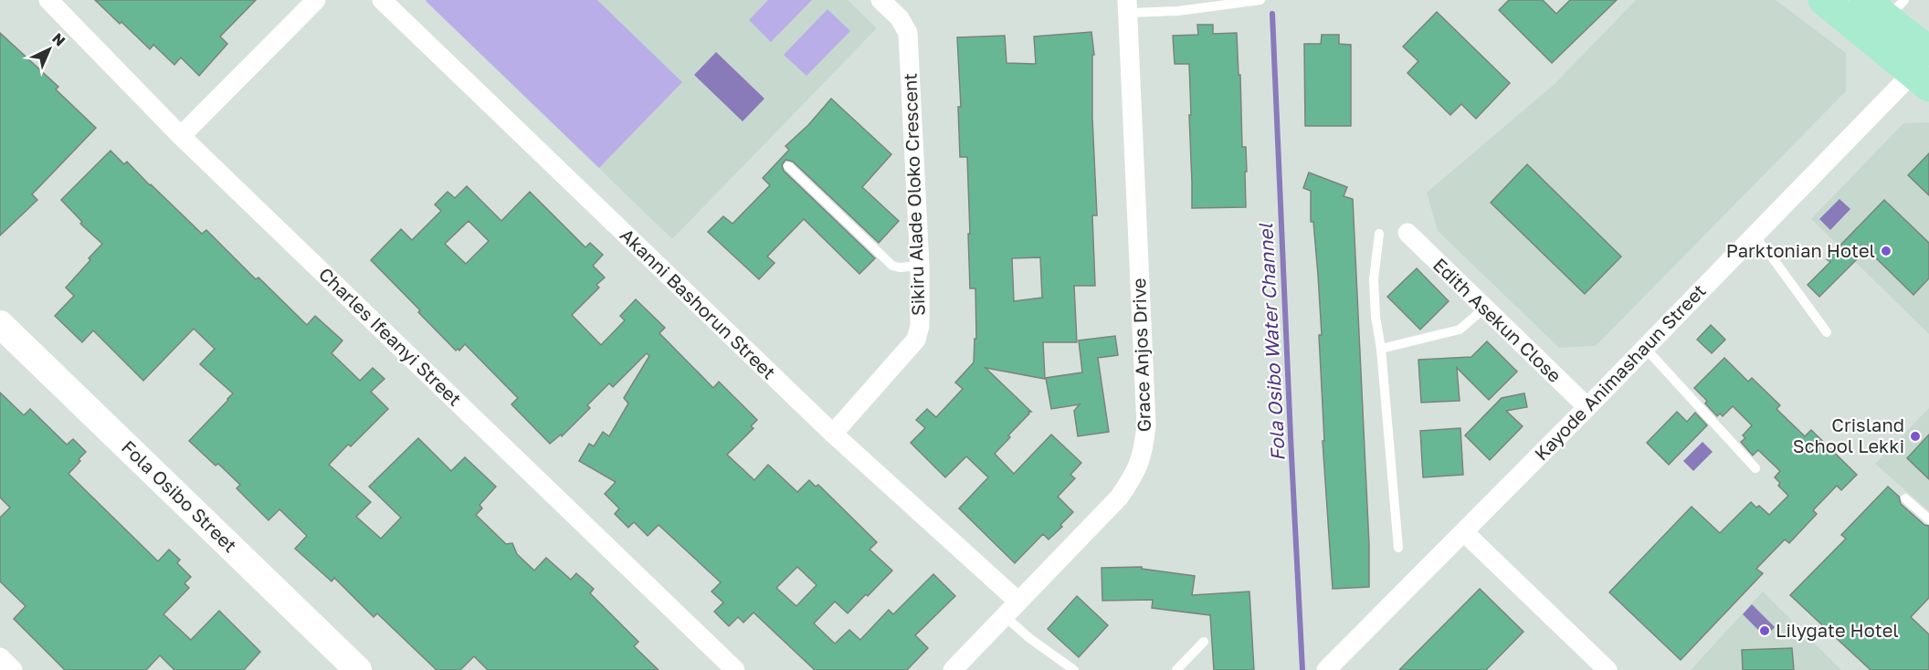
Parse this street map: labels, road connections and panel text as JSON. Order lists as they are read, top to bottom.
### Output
{
  "streets": {
    "street": [
      "Sikiru Alade Oloko Crescent",
      "Akanni Bashorun Street",
      "Edith Asekun Close",
      "Charles Ifeanyi Street",
      "Grace Anjos Drive",
      "Kayode Animashaun Street",
      "Fola Osibo Street"
    ]
  },
  "crossings": [
    ["Sikiru Alade Oloko Crescent", "Akanni Bashorun Street"],
    ["Akanni Bashorun Street", "Grace Anjos Drive"],
    ["Edith Asekun Close", "Kayode Animashaun Street"]
  ],
  "water": ["Fola Osibo Water Channel"],
  "places": ["Parktonian Hotel", "Crisland School Lekki", "Lilygate Hotel"],
  "north": "top right"
}
